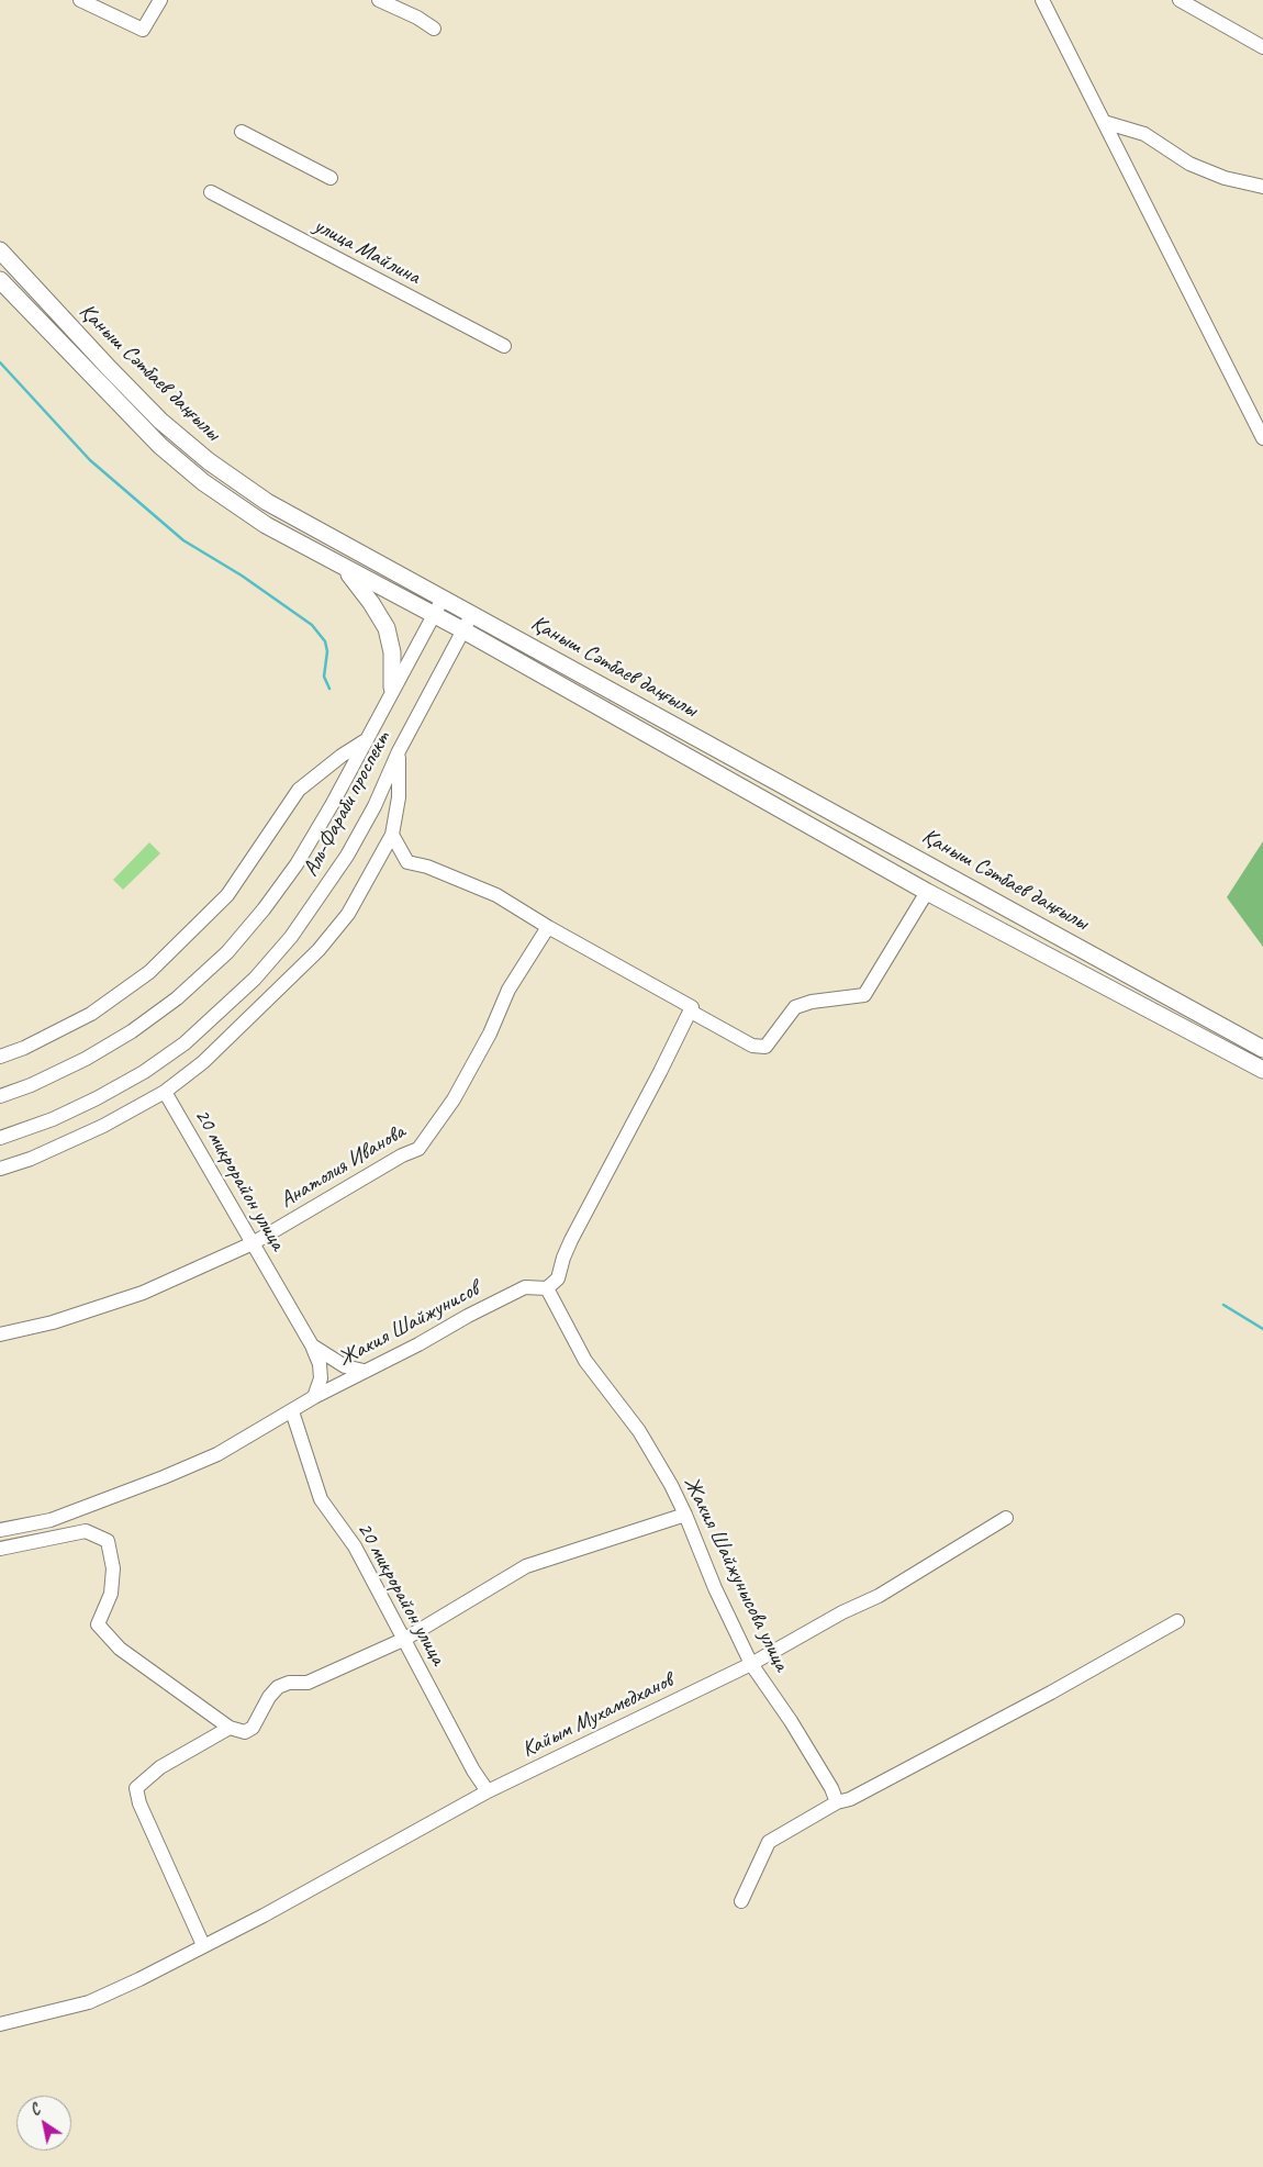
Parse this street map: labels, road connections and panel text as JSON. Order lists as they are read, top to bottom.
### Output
{
  "streets": {
    "main road": ["Қаныш Сәтбаев даңғылы"],
    "street": [
      "улица Майлина",
      "Аль-Фараби проспект",
      "Анатолия Иванова",
      "20 микрорайон улица",
      "Жакия Шайжунисов",
      "Жакия Шайжунысова улица",
      "Кайым Мухамедханов"
    ]
  },
  "crossings": [
    ["Қаныш Сәтбаев даңғылы", "Аль-Фараби проспект"],
    ["Анатолия Иванова", "20 микрорайон улица"],
    ["20 микрорайон улица", "Жакия Шайжунисов"],
    ["20 микрорайон улица", "Кайым Мухамедханов"],
    ["Жакия Шайжунисов", "Жакия Шайжунысова улица"],
    ["Жакия Шайжунысова улица", "Кайым Мухамедханов"]
  ],
  "north": "top left"
}
